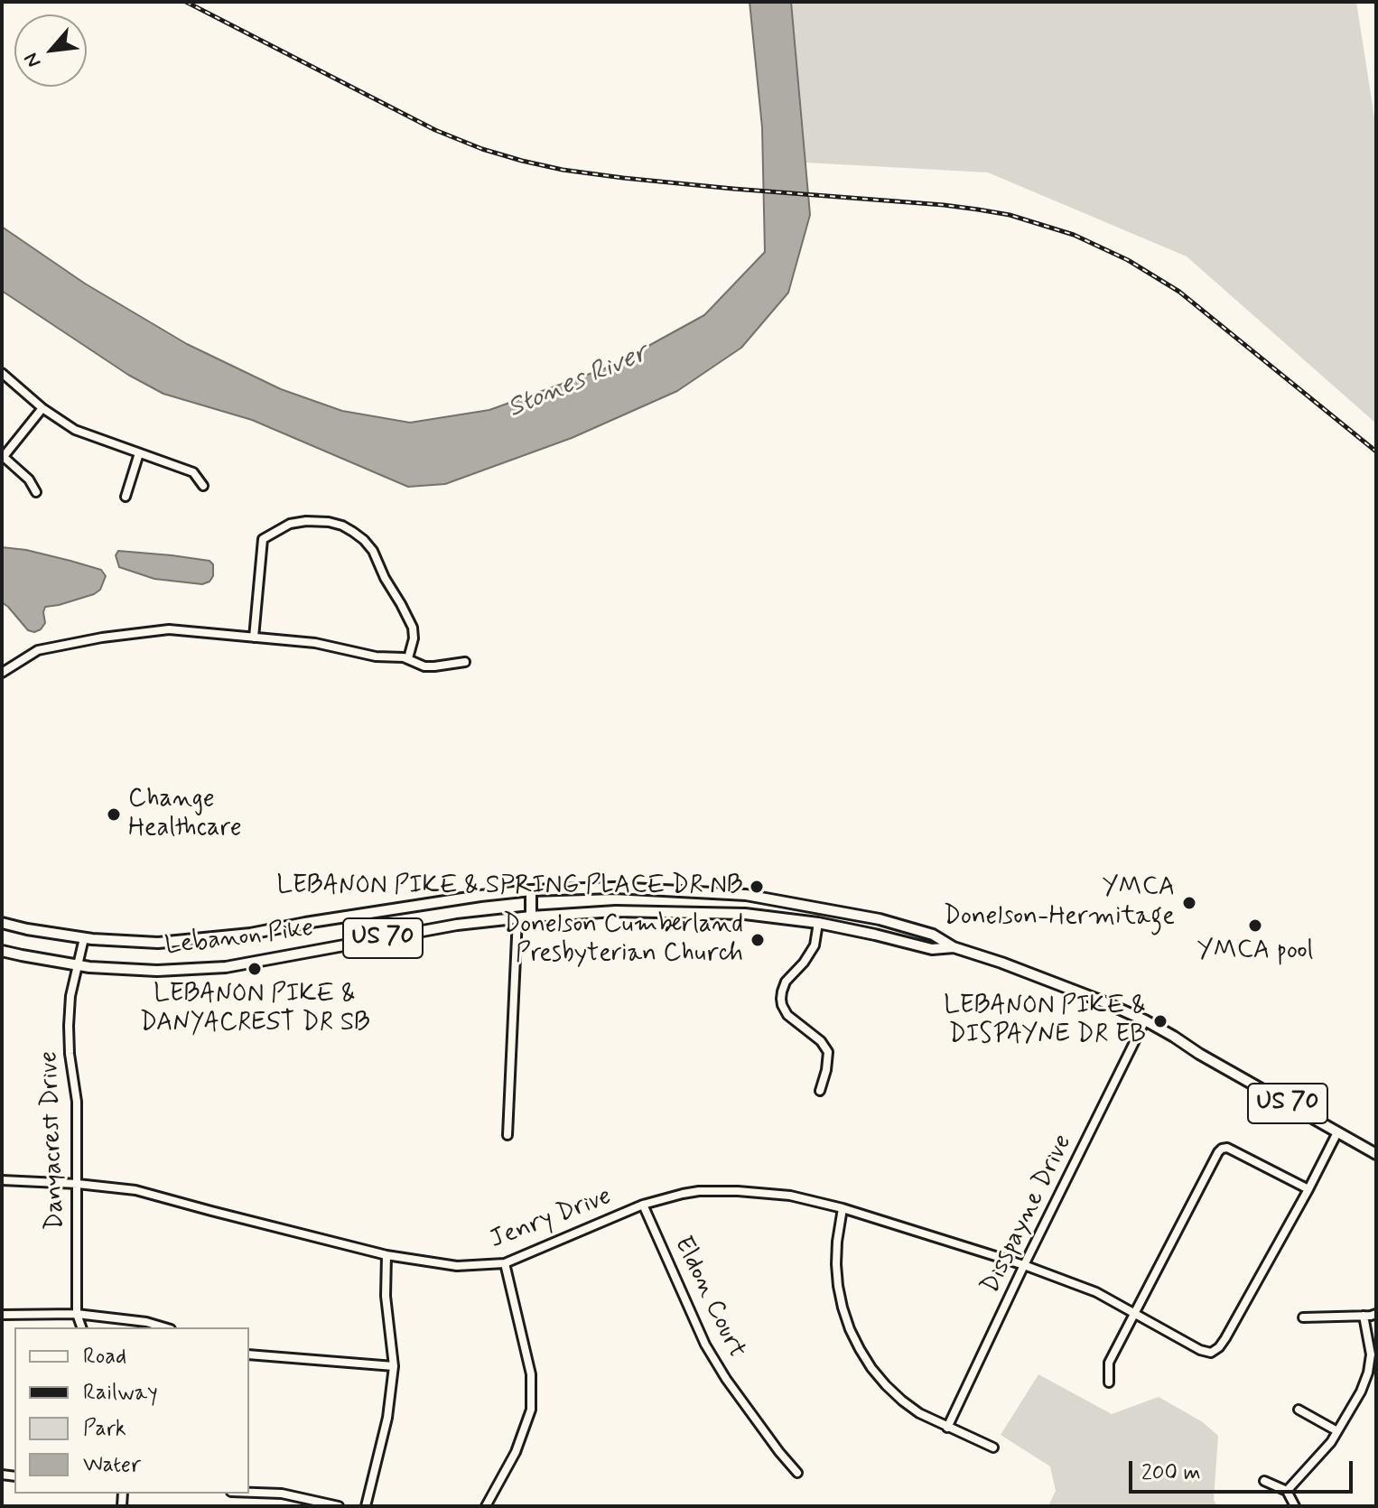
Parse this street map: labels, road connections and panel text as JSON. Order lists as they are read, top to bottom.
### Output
{
  "streets": {
    "main road": ["Lebanon Pike", "US 70"],
    "street": [
      "Danyacrest Drive",
      "Disspayne Drive",
      "Jenry Drive",
      "Eldon Court"
    ]
  },
  "crossings": [
    ["Lebanon Pike", "Danyacrest Drive"],
    ["Lebanon Pike", "Disspayne Drive"],
    ["Danyacrest Drive", "Jenry Drive"],
    ["Disspayne Drive", "Jenry Drive"],
    ["Jenry Drive", "Eldon Court"]
  ],
  "water": ["Stones River"],
  "places": [
    "Change Healthcare",
    "LEBANON PIKE & SPRING PLACE DR NB",
    "YMCA Donelson-Hermitage",
    "YMCA pool",
    "Donelson Cumberland Presbyterian Church",
    "LEBANON PIKE & DANYACREST DR SB",
    "LEBANON PIKE & DISPAYNE DR EB"
  ],
  "legend": [
    "Road",
    "Railway",
    "Park",
    "Water"
  ],
  "scale_bar": "200 m",
  "north": "bottom left"
}
